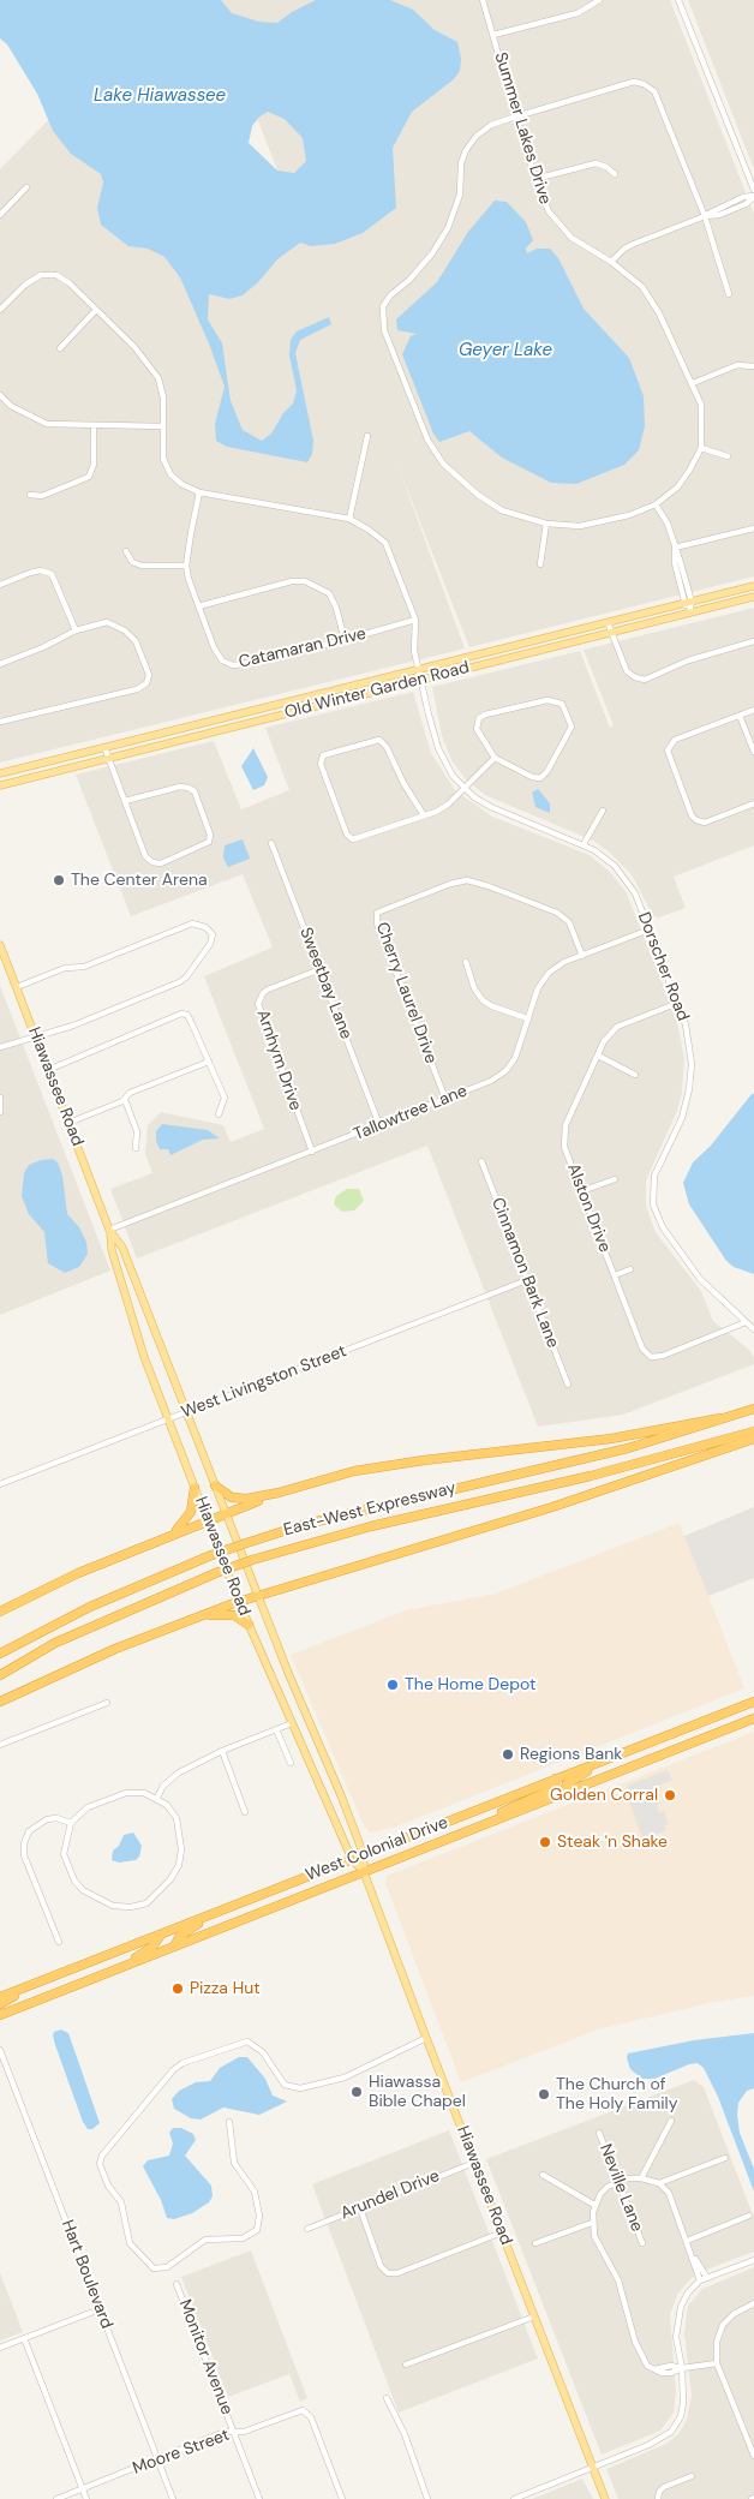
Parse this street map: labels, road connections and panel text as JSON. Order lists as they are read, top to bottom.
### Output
{
  "streets": {
    "highway": ["East-West Expressway", "West Colonial Drive"],
    "main road": ["Old Winter Garden Road", "Hiawassee Road"],
    "street": [
      "Summer Lakes Drive",
      "Catamaran Drive",
      "Dorscher Road",
      "Sweetbay Lane",
      "Cherry Laurel Drive",
      "Arnhym Drive",
      "Tallowtree Lane",
      "Alston Drive",
      "Cinnamon Bark Lane",
      "West Livingston Street",
      "Neville Lane",
      "Arundel Drive",
      "Hart Boulevard",
      "Monitor Avenue",
      "Moore Street"
    ]
  },
  "crossings": [
    ["Catamaran Drive", "Dorscher Road"],
    ["Old Winter Garden Road", "Dorscher Road"],
    ["Dorscher Road", "Tallowtree Lane"],
    ["Dorscher Road", "Alston Drive"],
    ["Sweetbay Lane", "Arnhym Drive"],
    ["Sweetbay Lane", "Tallowtree Lane"],
    ["Cherry Laurel Drive", "Tallowtree Lane"],
    ["Arnhym Drive", "Tallowtree Lane"],
    ["Hiawassee Road", "Tallowtree Lane"],
    ["Hiawassee Road", "West Livingston Street"],
    ["Hiawassee Road", "West Colonial Drive"],
    ["Hiawassee Road", "Arundel Drive"],
    ["Cinnamon Bark Lane", "West Livingston Street"],
    ["Hart Boulevard", "Moore Street"],
    ["Monitor Avenue", "Moore Street"]
  ],
  "water": ["Lake Hiawassee", "Geyer Lake"],
  "places": [
    "The Center Arena",
    "The Home Depot",
    "Regions Bank",
    "Golden Corral",
    "Steak 'n Shake",
    "Pizza Hut",
    "Hiawassa Bible Chapel",
    "The Church of The Holy Family"
  ]
}
